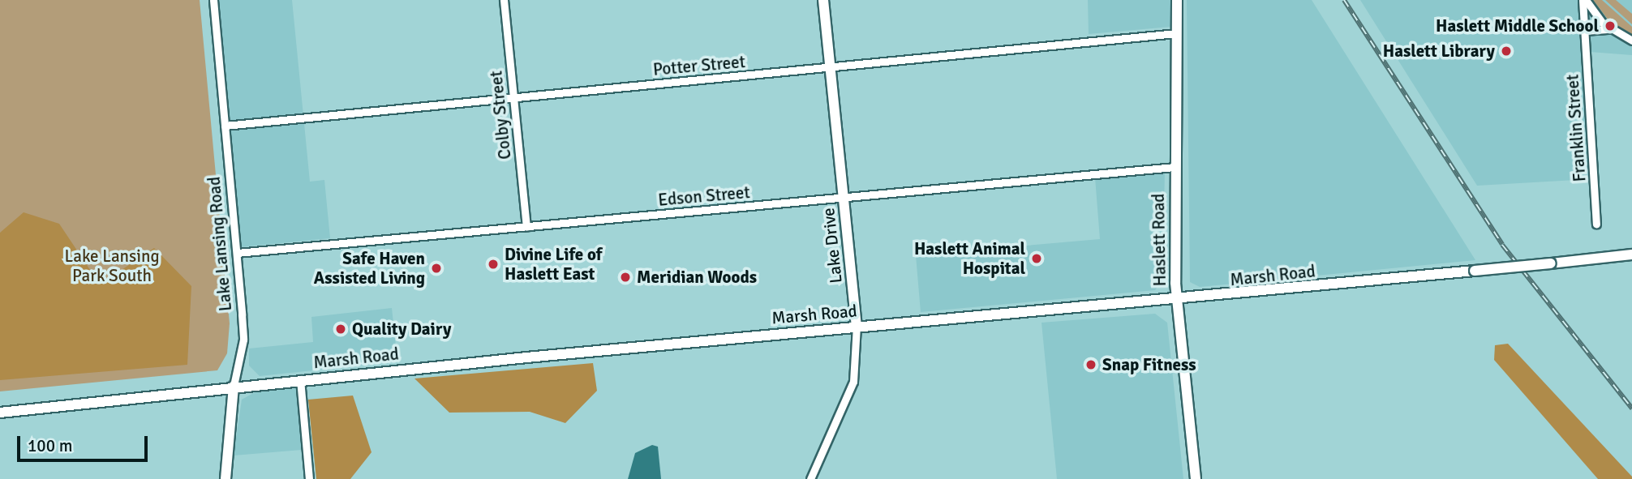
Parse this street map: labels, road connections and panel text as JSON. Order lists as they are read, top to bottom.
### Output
{
  "streets": {
    "main road": [
      "Haslett Road",
      "Lake Lansing Road",
      "Lake Drive",
      "Marsh Road"
    ],
    "street": [
      "Potter Street",
      "Colby Street",
      "Franklin Street",
      "Edson Street"
    ]
  },
  "crossings": [
    ["Potter Street", "Colby Street"],
    ["Potter Street", "Haslett Road"],
    ["Potter Street", "Lake Lansing Road"],
    ["Potter Street", "Lake Drive"],
    ["Colby Street", "Edson Street"],
    ["Edson Street", "Haslett Road"],
    ["Edson Street", "Lake Lansing Road"],
    ["Edson Street", "Lake Drive"],
    ["Haslett Road", "Marsh Road"],
    ["Lake Lansing Road", "Marsh Road"],
    ["Lake Drive", "Marsh Road"]
  ],
  "parks": ["Lake Lansing Park South"],
  "places": [
    "Haslett Middle School",
    "Haslett Library",
    "Haslett Animal Hospital",
    "Divine Life of Haslett East",
    "Safe Haven Assisted Living",
    "Meridian Woods",
    "Quality Dairy",
    "Snap Fitness"
  ],
  "scale_bar": "100 m"
}
